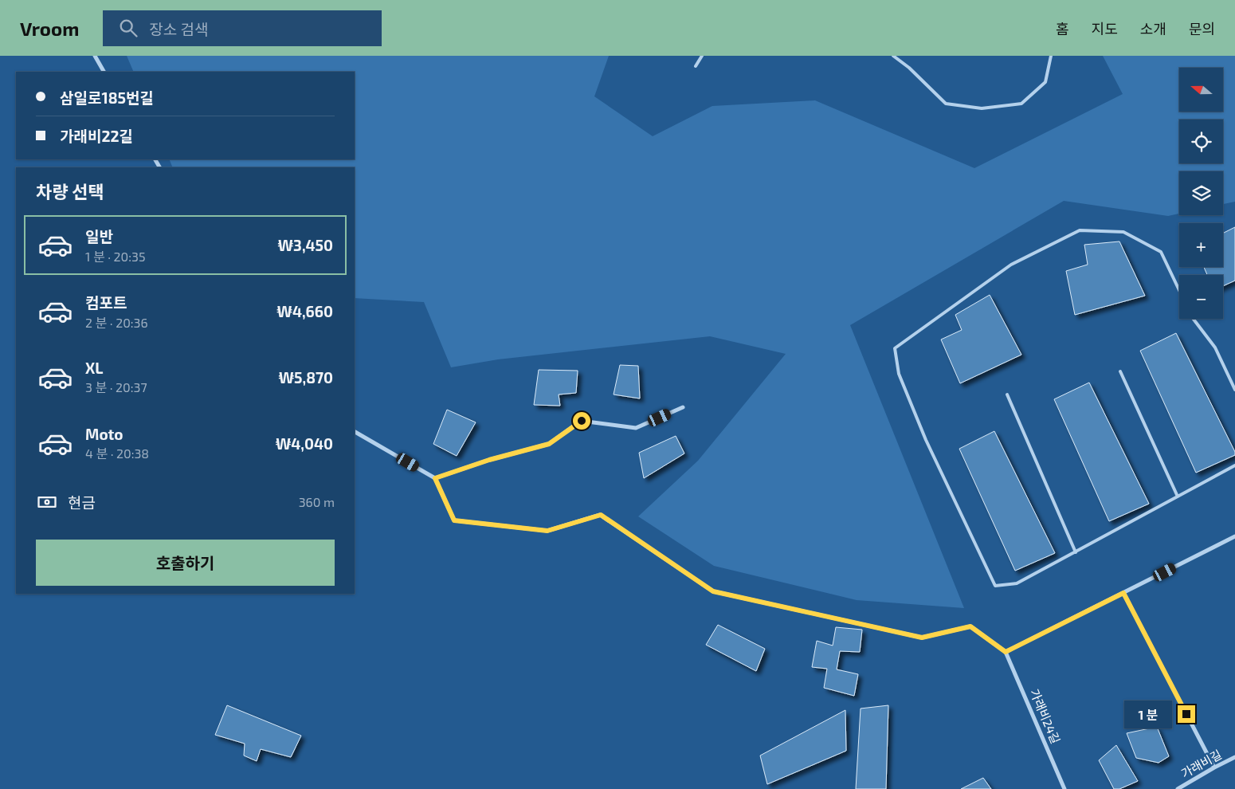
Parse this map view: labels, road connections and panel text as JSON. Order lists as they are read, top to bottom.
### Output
{
  "streets": {
    "street": ["가래비24길", "가래비길"]
  },
  "north": "left",
  "page": {
    "header": "Vroom",
    "search": "장소 검색",
    "nav": [
      "홈",
      "지도",
      "소개",
      "문의"
    ],
    "map_buttons": ["+", "−"],
    "banner": ["삼일로185번길", "가래비22길"],
    "heading": "차량 선택",
    "list": [
      {
        "name": "일반",
        "note": "1 분 · 20:35",
        "value": "₩3,450"
      },
      {
        "name": "컴포트",
        "note": "2 분 · 20:36",
        "value": "₩4,660"
      },
      {
        "name": "XL",
        "note": "3 분 · 20:37",
        "value": "₩5,870"
      },
      {
        "name": "Moto",
        "note": "4 분 · 20:38",
        "value": "₩4,040"
      }
    ],
    "pay": ["현금", "360 m"],
    "buttons": "호출하기",
    "bubble": "1 분"
  }
}
